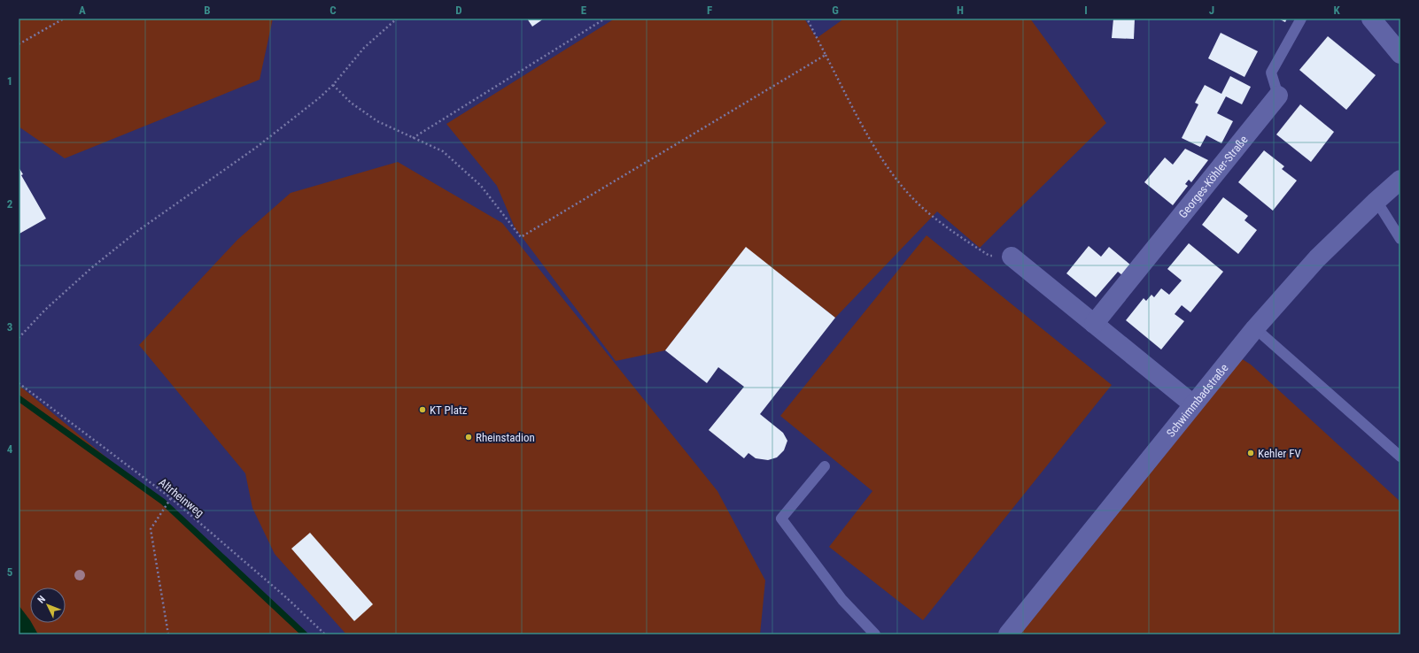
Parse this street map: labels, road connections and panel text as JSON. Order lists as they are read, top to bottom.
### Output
{
  "streets": {
    "street": ["Georges-Köhler-Straße", "Schwimmbadstraße"],
    "path": ["Altrheinweg"]
  },
  "places": ["KT Platz", "Rheinstadion", "Kehler FV"],
  "north": "top left",
  "grid": {
    "columns": [
      "A",
      "B",
      "C",
      "D",
      "E",
      "F",
      "G",
      "H",
      "I",
      "J",
      "K"
    ],
    "rows": [
      "1",
      "2",
      "3",
      "4",
      "5"
    ]
  }
}
